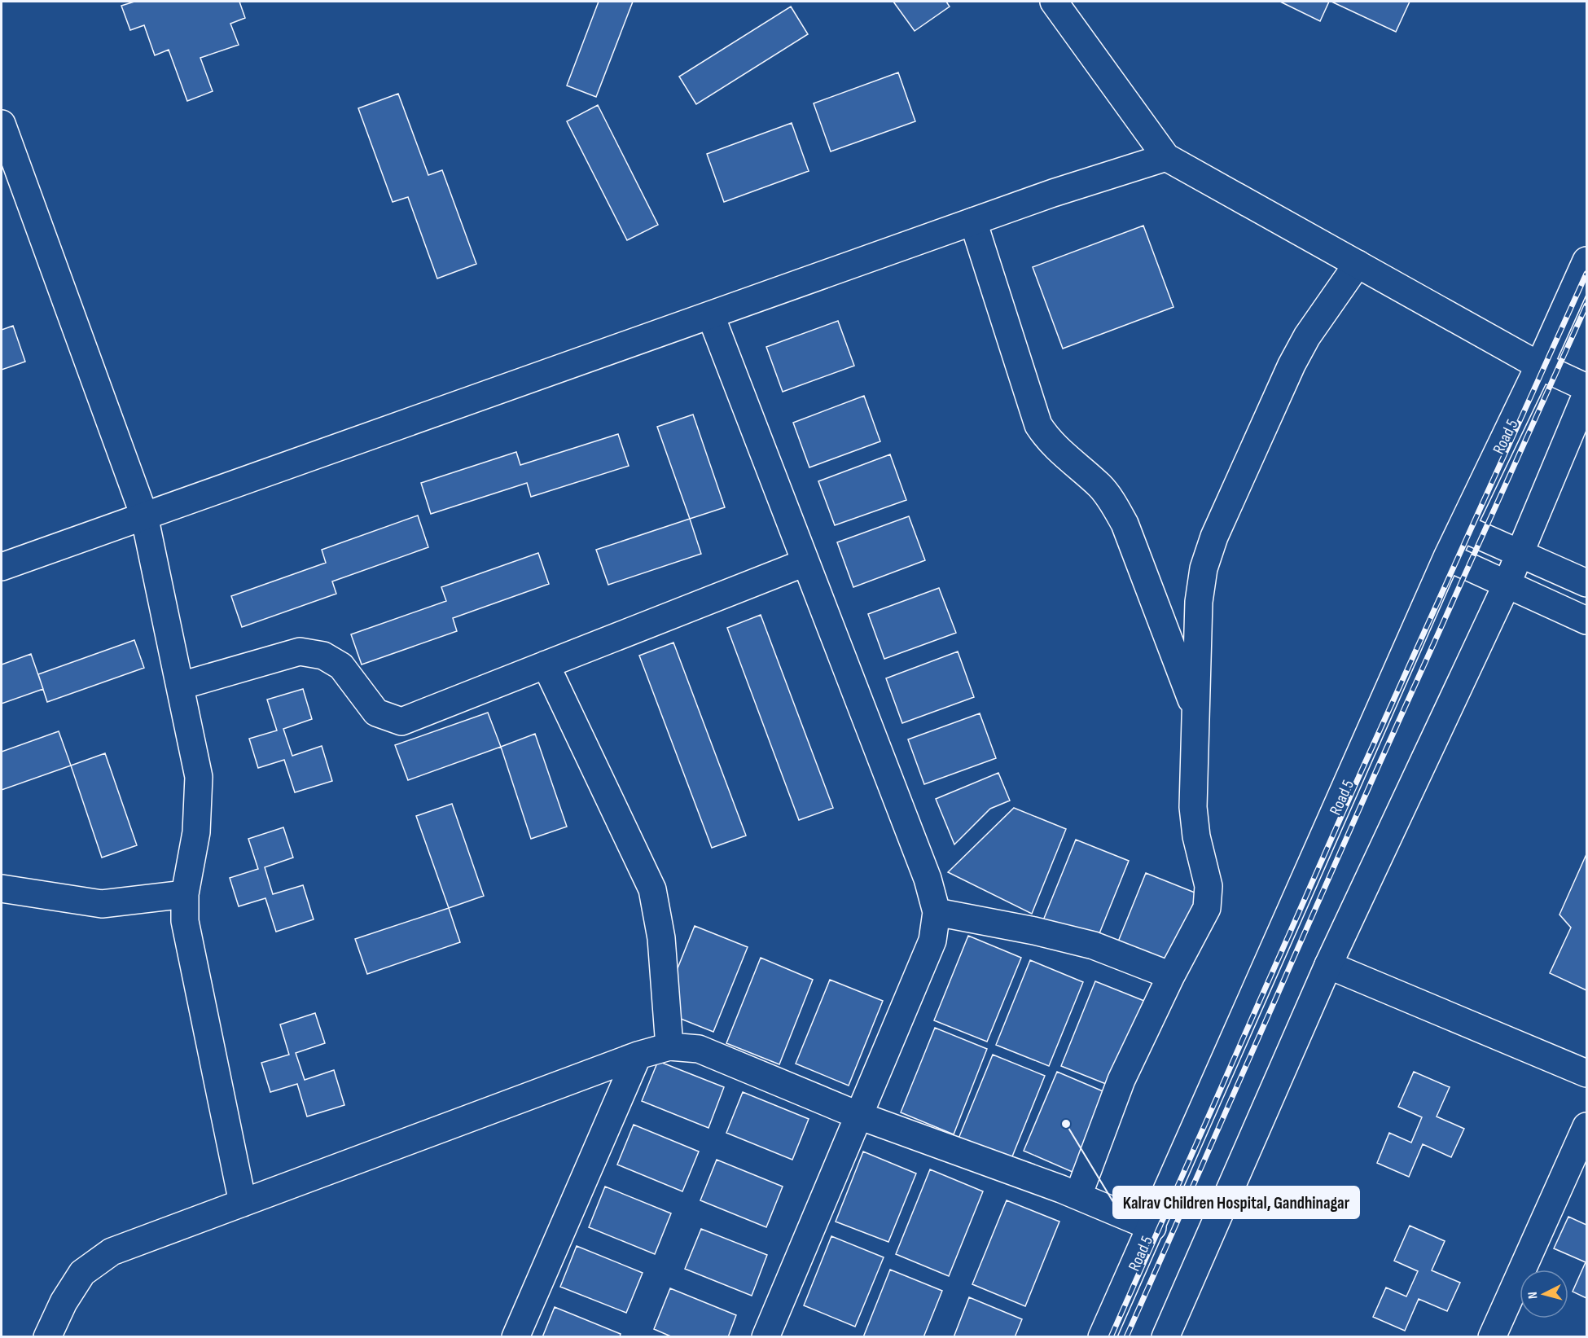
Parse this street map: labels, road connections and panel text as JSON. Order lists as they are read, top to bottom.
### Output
{
  "streets": {
    "street": ["Road 5"]
  },
  "places": ["Kalrav Children Hospital, Gandhinagar"],
  "north": "left"
}
